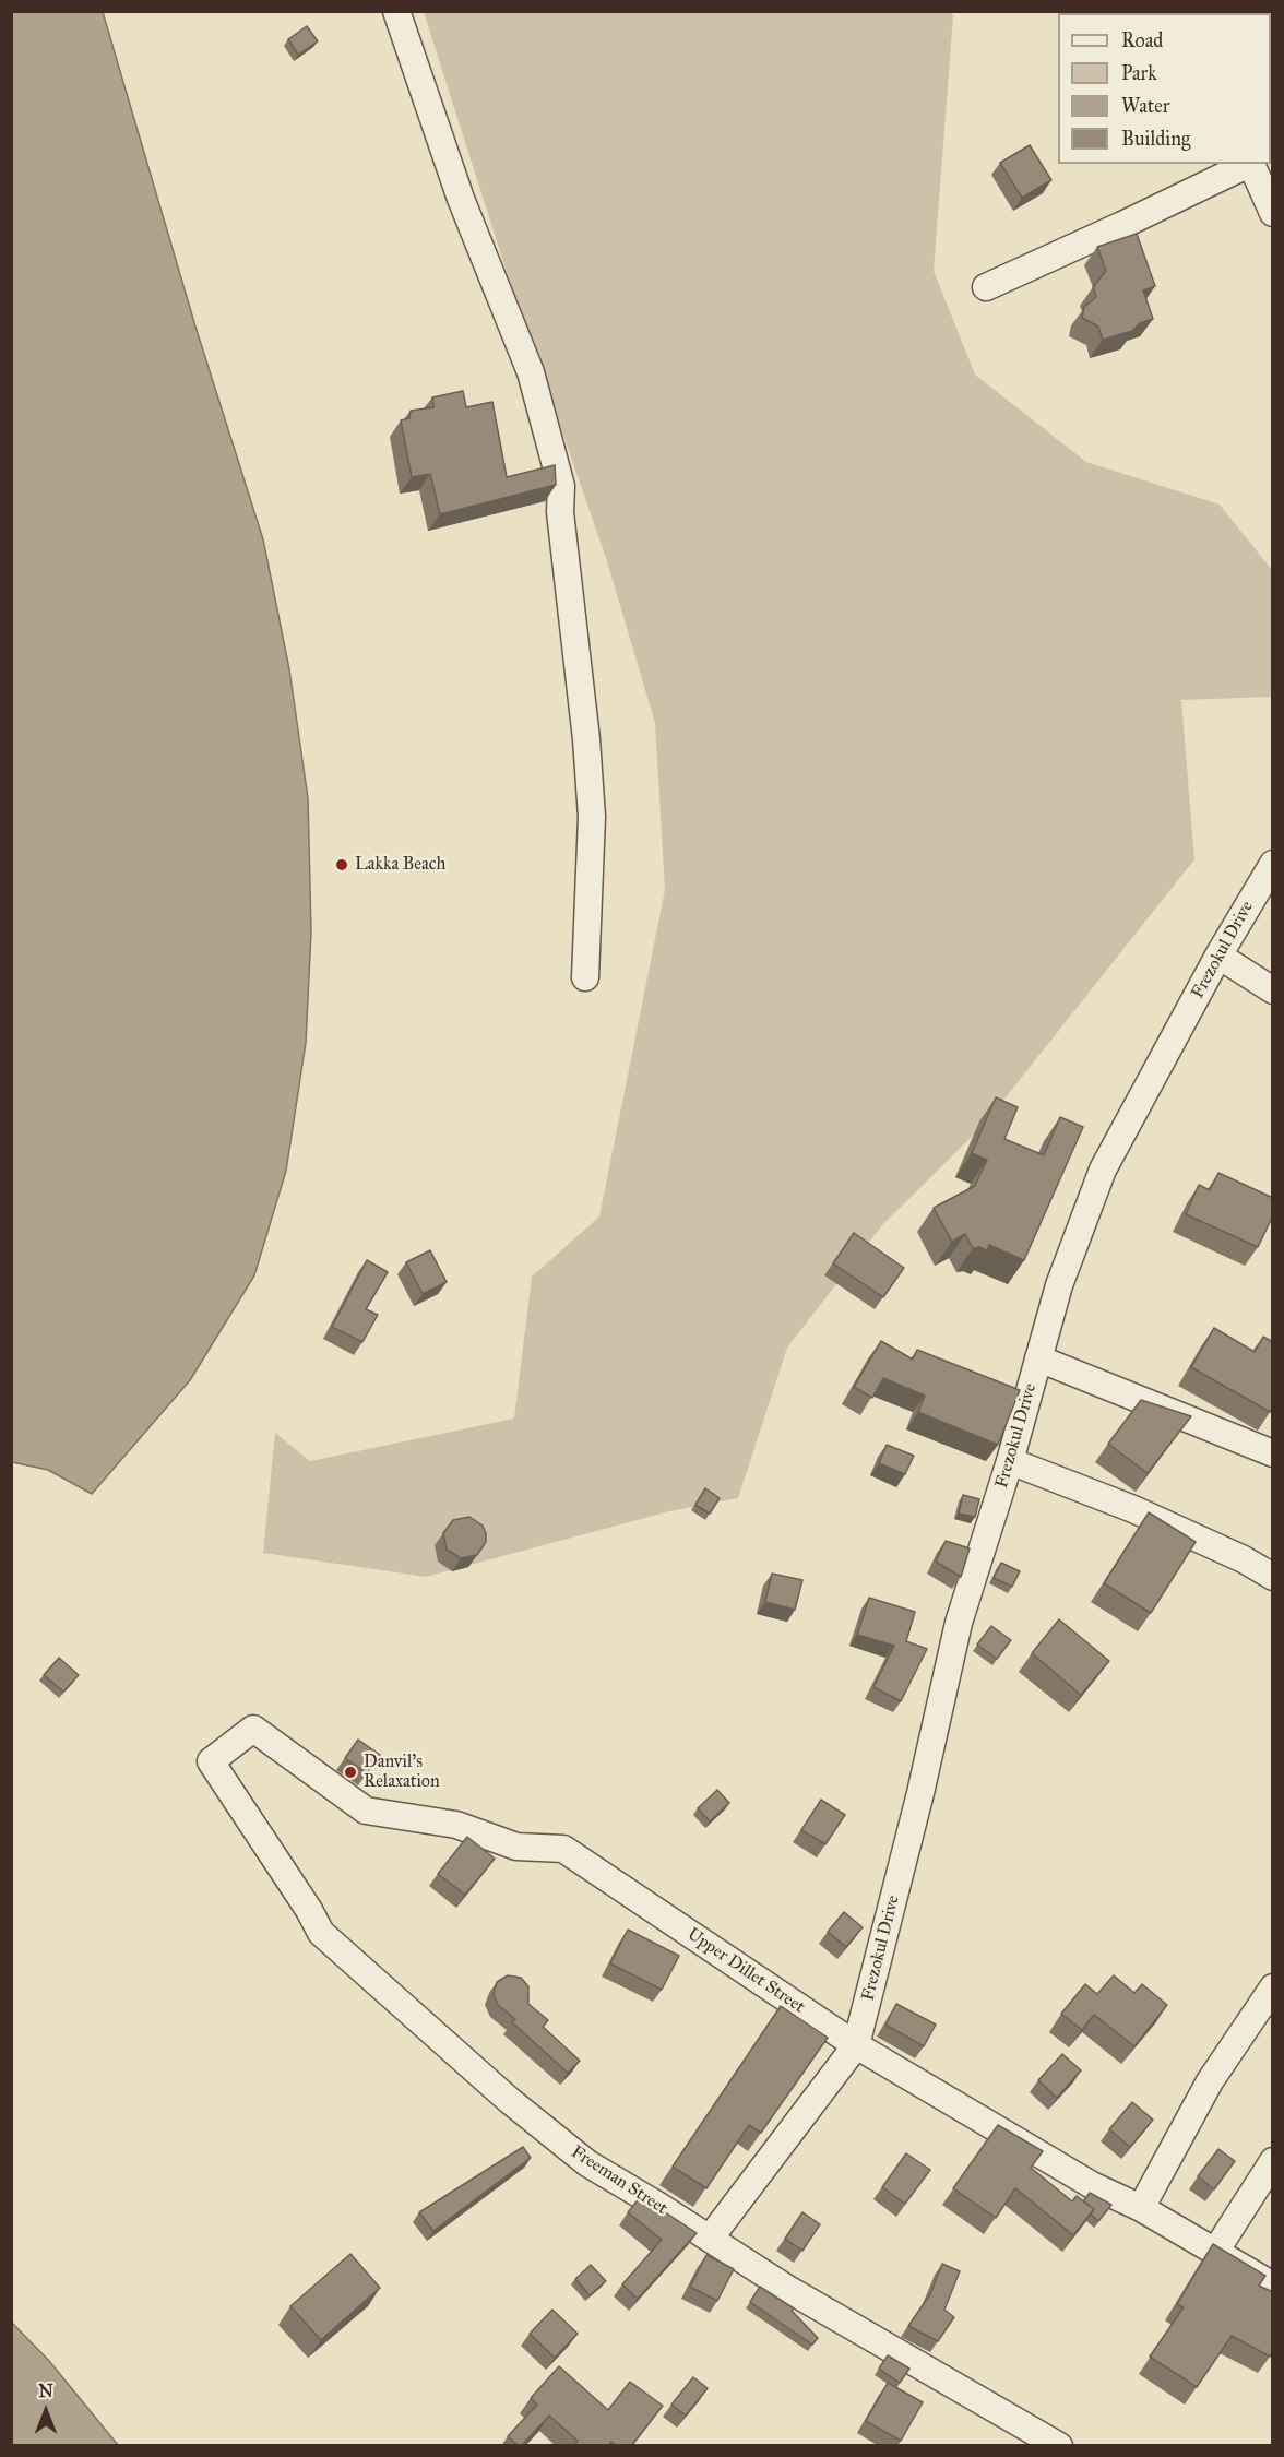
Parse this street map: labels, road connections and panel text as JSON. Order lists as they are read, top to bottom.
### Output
{
  "streets": {
    "street": ["Frezokul Drive", "Upper Dillet Street", "Freeman Street"]
  },
  "crossings": [
    ["Frezokul Drive", "Upper Dillet Street"],
    ["Upper Dillet Street", "Freeman Street"]
  ],
  "places": ["Lakka Beach", "Danvil's Relaxation"],
  "legend": [
    "Road",
    "Park",
    "Water",
    "Building"
  ],
  "north": "top"
}
